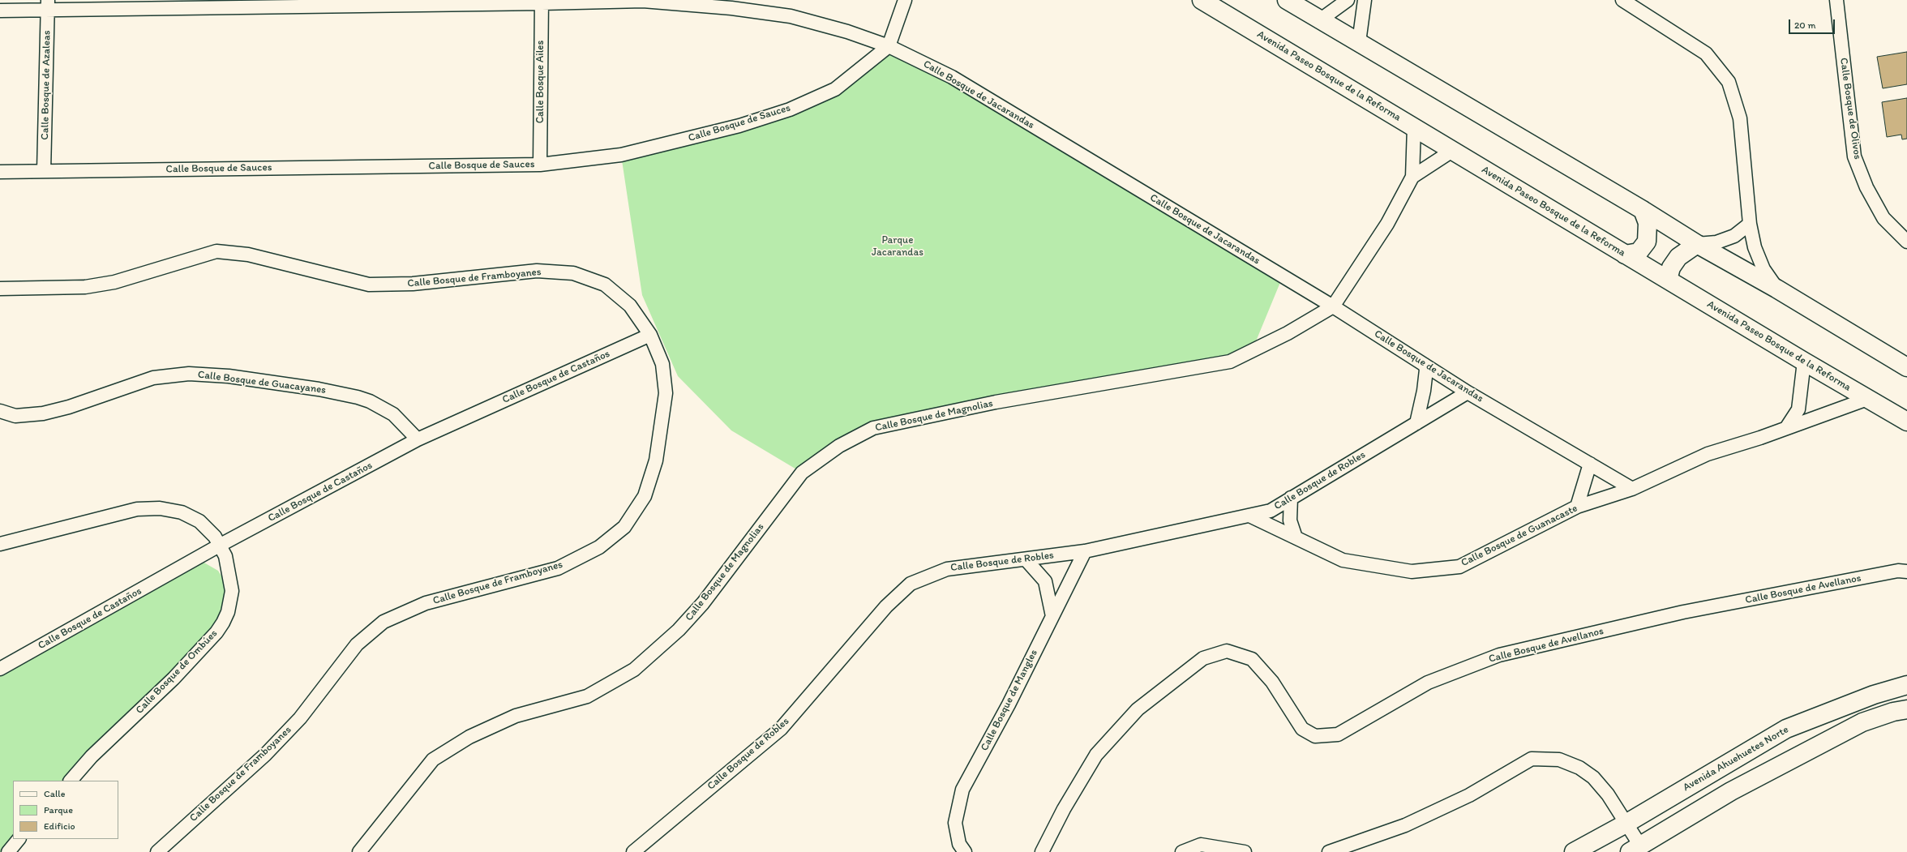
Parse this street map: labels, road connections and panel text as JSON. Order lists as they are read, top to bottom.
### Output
{
  "streets": {
    "main road": ["Avenida Paseo Bosque de la Reforma", "Avenida Ahuehuetes Norte"],
    "street": [
      "Calle Bosque Ailes",
      "Calle Bosque de Azaleas",
      "Calle Bosque de Jacarandas",
      "Calle Bosque de Olivos",
      "Calle Bosque de Sauces",
      "Calle Bosque de Framboyanes",
      "Calle Bosque de Castaños",
      "Calle Bosque de Guacayanes",
      "Calle Bosque de Magnolias",
      "Calle Bosque de Robles",
      "Calle Bosque de Guanacaste",
      "Calle Bosque de Avellanos",
      "Calle Bosque de Ombúes",
      "Calle Bosque de Mangles"
    ]
  },
  "crossings": [
    ["Avenida Paseo Bosque de la Reforma", "Calle Bosque de Magnolias"],
    ["Avenida Paseo Bosque de la Reforma", "Calle Bosque de Guanacaste"],
    ["Calle Bosque Ailes", "Calle Bosque de Jacarandas"],
    ["Calle Bosque Ailes", "Calle Bosque de Sauces"],
    ["Calle Bosque de Azaleas", "Calle Bosque de Jacarandas"],
    ["Calle Bosque de Azaleas", "Calle Bosque de Sauces"],
    ["Calle Bosque de Jacarandas", "Calle Bosque de Sauces"],
    ["Calle Bosque de Jacarandas", "Calle Bosque de Magnolias"],
    ["Calle Bosque de Jacarandas", "Calle Bosque de Robles"],
    ["Calle Bosque de Jacarandas", "Calle Bosque de Guanacaste"],
    ["Calle Bosque de Framboyanes", "Calle Bosque de Castaños"],
    ["Calle Bosque de Castaños", "Calle Bosque de Guacayanes"],
    ["Calle Bosque de Castaños", "Calle Bosque de Ombúes"],
    ["Calle Bosque de Robles", "Calle Bosque de Guanacaste"],
    ["Calle Bosque de Robles", "Calle Bosque de Mangles"]
  ],
  "parks": ["Parque Jacarandas"],
  "legend": ["Calle", "Parque", "Edificio"],
  "scale_bar": "20 m"
}
